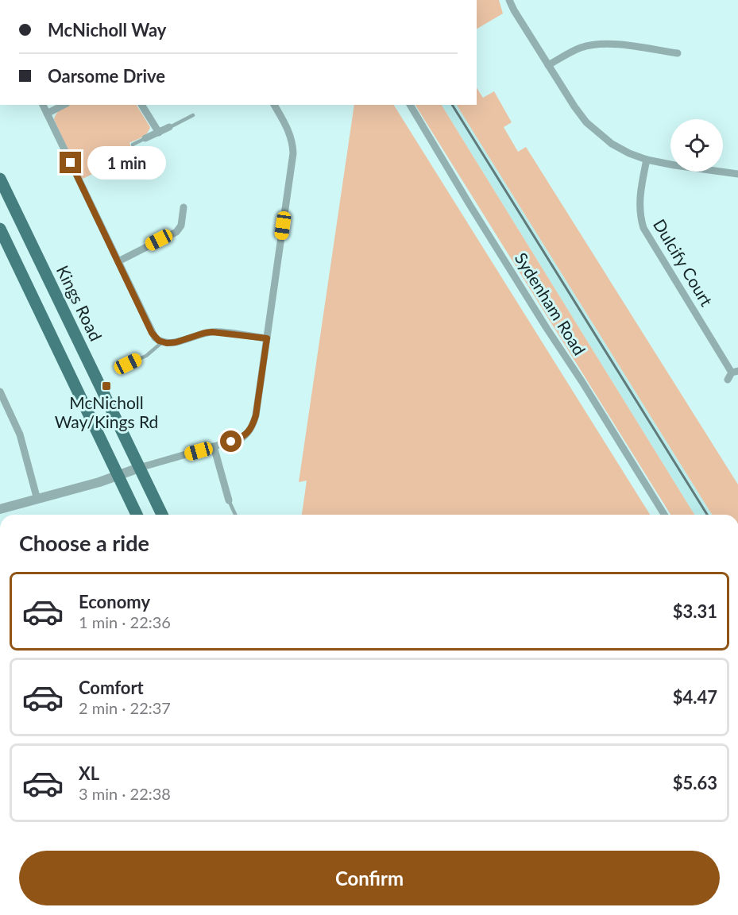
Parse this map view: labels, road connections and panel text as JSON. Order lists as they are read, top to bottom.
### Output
{
  "streets": {
    "main road": ["Kings Road"],
    "street": ["Dulcify Court", "Sydenham Road"]
  },
  "places": {
    "transit": ["McNicholl Way/Kings Rd"]
  },
  "page": {
    "banner": ["McNicholl Way", "Oarsome Drive"],
    "bubble": "1 min",
    "heading": "Choose a ride",
    "list": [
      {
        "name": "Economy",
        "note": "1 min · 22:36",
        "value": "$3.31"
      },
      {
        "name": "Comfort",
        "note": "2 min · 22:37",
        "value": "$4.47"
      },
      {
        "name": "XL",
        "note": "3 min · 22:38",
        "value": "$5.63"
      }
    ],
    "buttons": "Confirm"
  }
}
